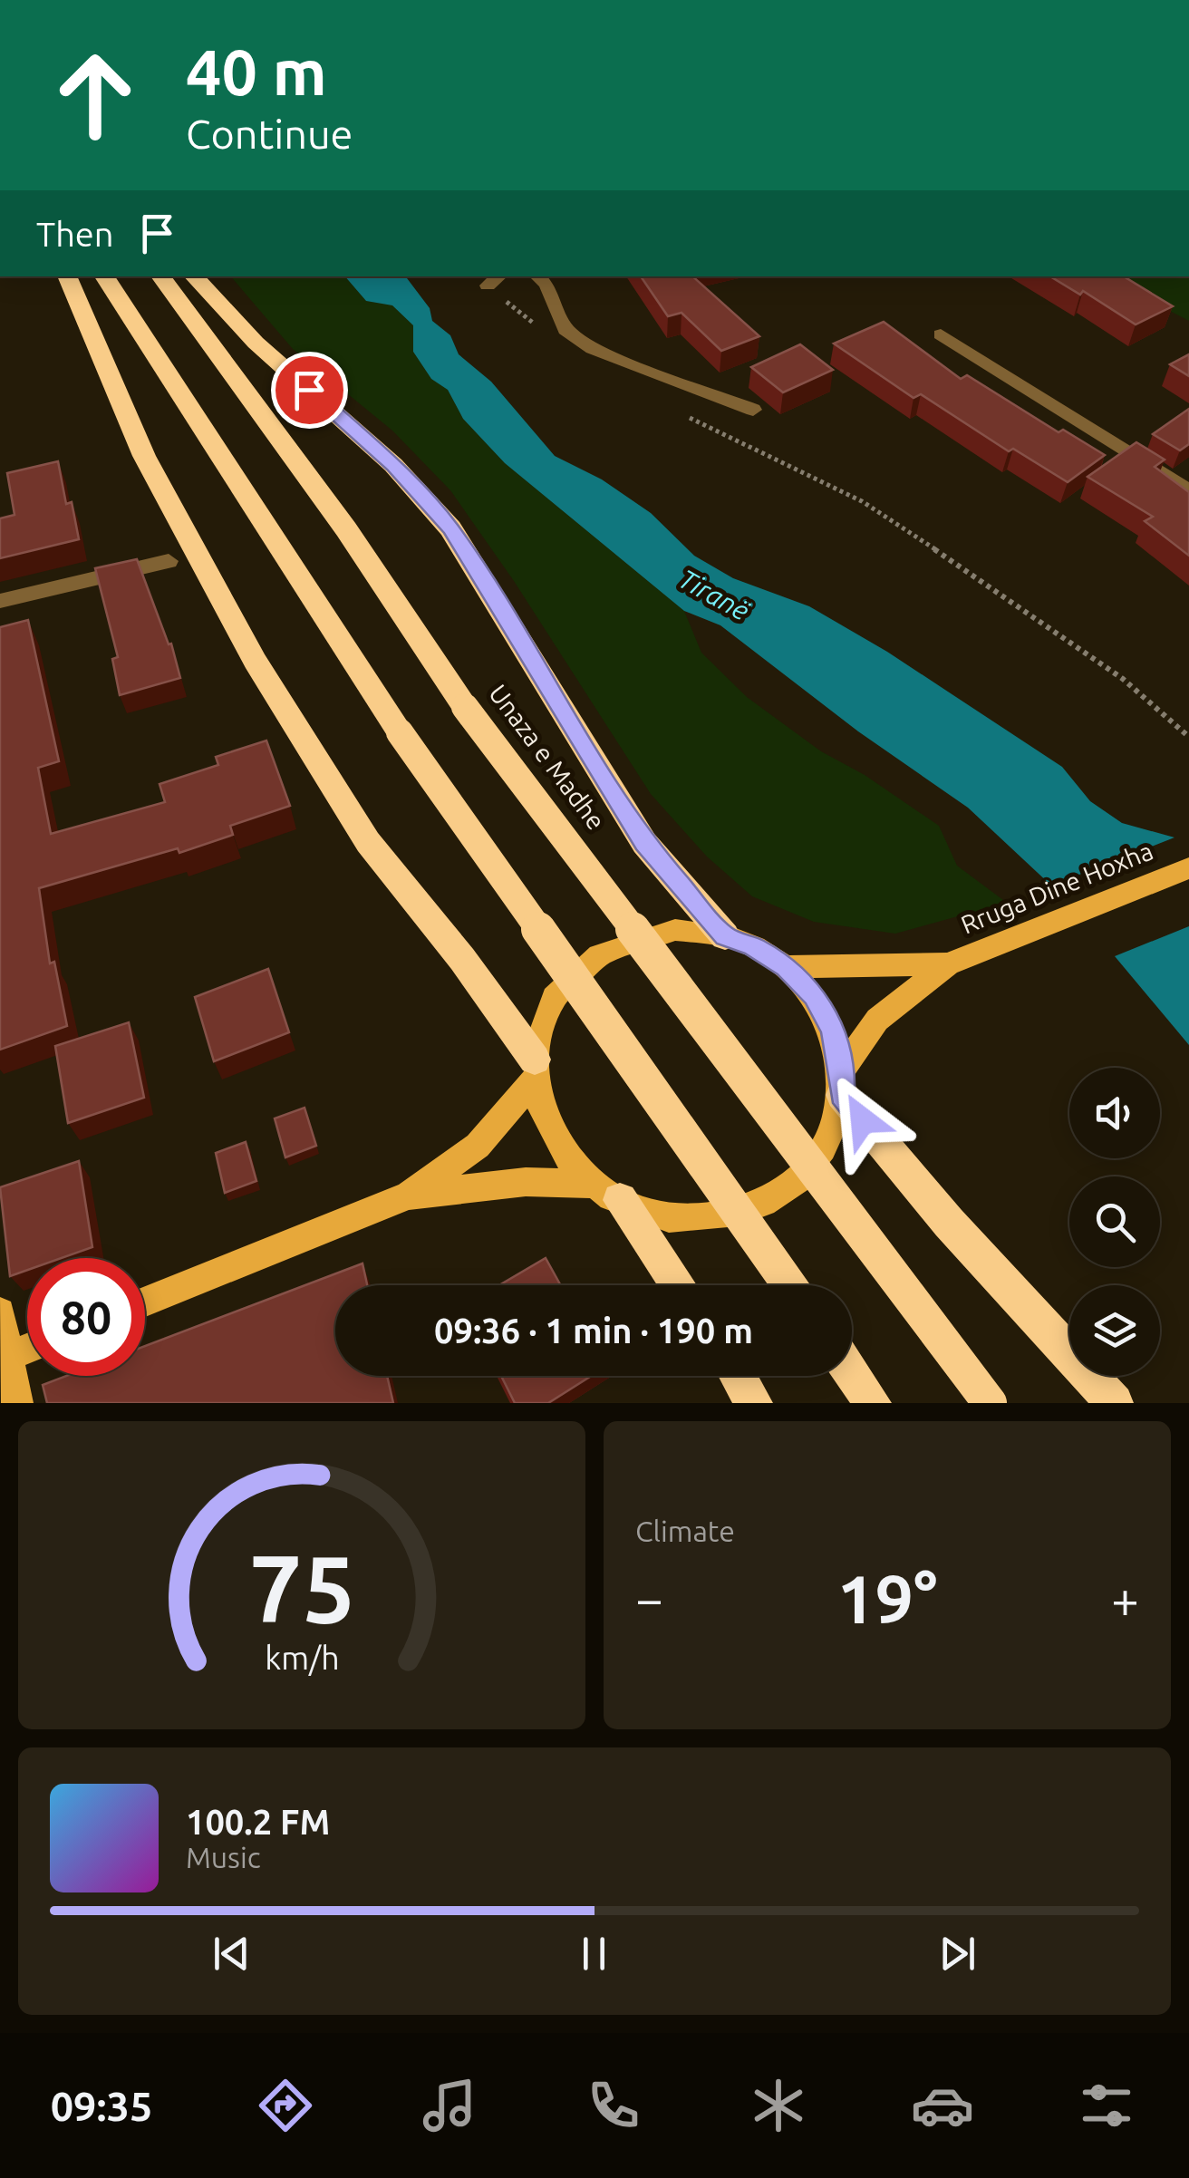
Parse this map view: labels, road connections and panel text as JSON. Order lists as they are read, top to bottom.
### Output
{
  "streets": {
    "highway": ["Unaza e Madhe"],
    "main road": ["Rruga Dine Hoxha"]
  },
  "water": ["Tiranë"],
  "page": {
    "turn": ["40 m", "Continue"],
    "then": "Then",
    "limit": "80",
    "trip": "09:36 · 1 min · 190 m",
    "tile": "Climate",
    "heat": ["−", "19°", "+"],
    "song": ["100.2 FM", "Music"],
    "tabs": "09:35",
    "gauge": ["75", "km/h"]
  }
}
